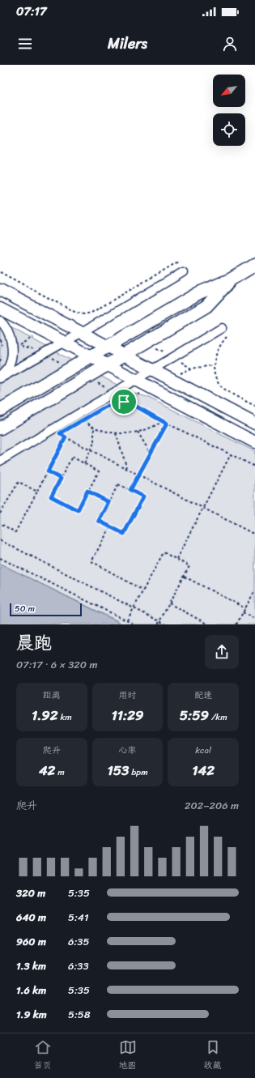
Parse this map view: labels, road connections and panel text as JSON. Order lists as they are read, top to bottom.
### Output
{
  "scale_bar": "50 m",
  "north": "bottom left",
  "page": {
    "status": "07:17",
    "header": "Milers",
    "scale": "50 m",
    "heading": ["晨跑", "07:17 · 6 × 320 m"],
    "stats": [
      ["距离", "1.92 km"],
      ["用时", "11:29"],
      ["配速", "5:59 /km"],
      ["爬升", "42 m"],
      ["心率", "153 bpm"],
      ["kcal", "142"]
    ],
    "chart": ["爬升", "202–206 m"],
    "list": [
      {
        "name": "320 m",
        "note": "5:35"
      },
      {
        "name": "640 m",
        "note": "5:41"
      },
      {
        "name": "960 m",
        "note": "6:35"
      },
      {
        "name": "1.3 km",
        "note": "6:33"
      },
      {
        "name": "1.6 km",
        "note": "5:35"
      },
      {
        "name": "1.9 km",
        "note": "5:58"
      }
    ],
    "tabs": ["首页", "地图", "收藏"]
  }
}
